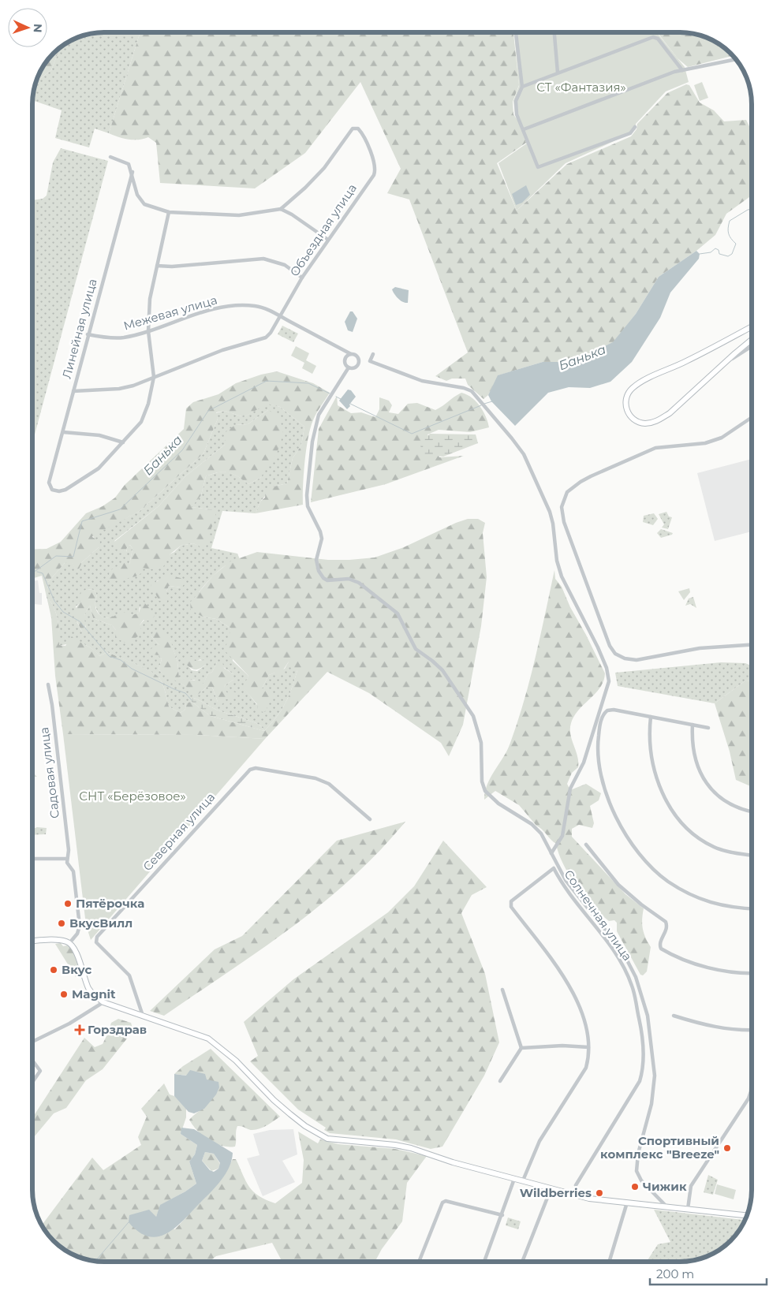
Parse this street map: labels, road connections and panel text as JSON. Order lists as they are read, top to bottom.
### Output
{
  "streets": {
    "street": [
      "Объездная улица",
      "Межевая улица",
      "Линейная улица",
      "Садовая улица",
      "Северная улица",
      "Солнечная улица"
    ]
  },
  "crossings": [
    ["Объездная улица", "Межевая улица"],
    ["Объездная улица", "Линейная улица"],
    ["Межевая улица", "Линейная улица"]
  ],
  "water": ["Банька"],
  "parks": ["СТ «Фантазия»", "СНТ «Берёзовое»"],
  "places": {
    "other": [
      "Пятёрочка",
      "ВкусВилл",
      "Вкус",
      "Magnit",
      "Спортивный комплекс \"Breeze\"",
      "Чижик",
      "Wildberries"
    ],
    "health": ["Горздрав"]
  },
  "scale_bar": "200 m",
  "north": "right"
}
